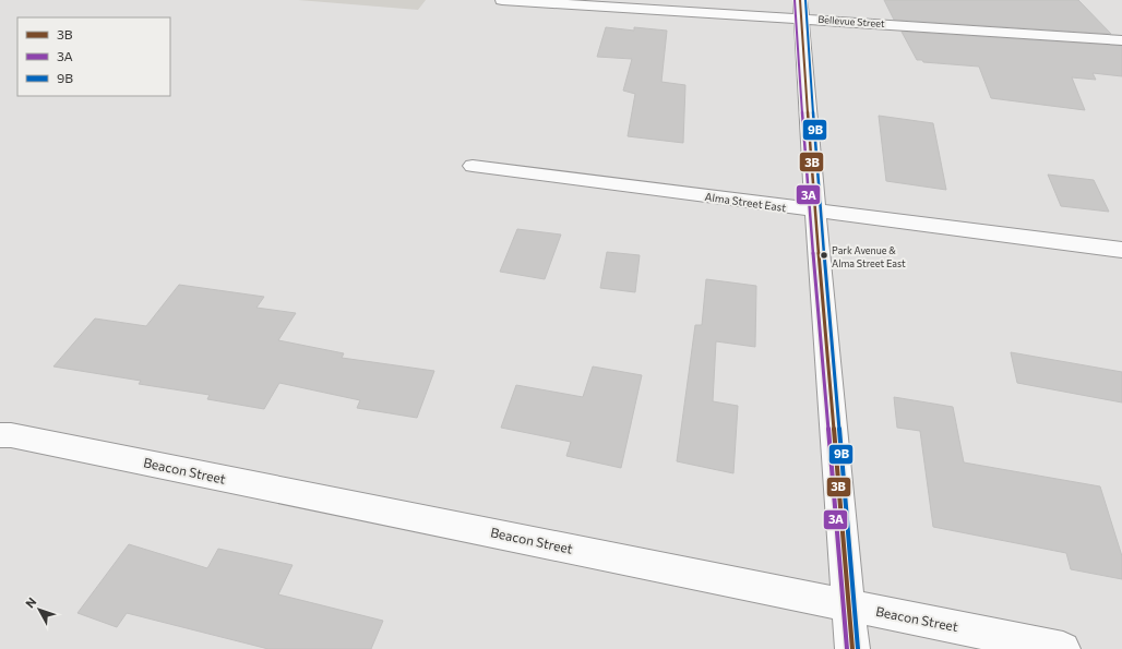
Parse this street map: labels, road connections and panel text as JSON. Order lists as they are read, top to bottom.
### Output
{
  "streets": {
    "street": ["Bellevue Street", "Alma Street East", "Beacon Street"]
  },
  "places": ["Park Avenue & Alma Street East"],
  "lines": ["transit line 3B", "transit line 3A", "transit line 9B"],
  "legend": ["3B", "3A", "9B"],
  "north": "top left"
}
